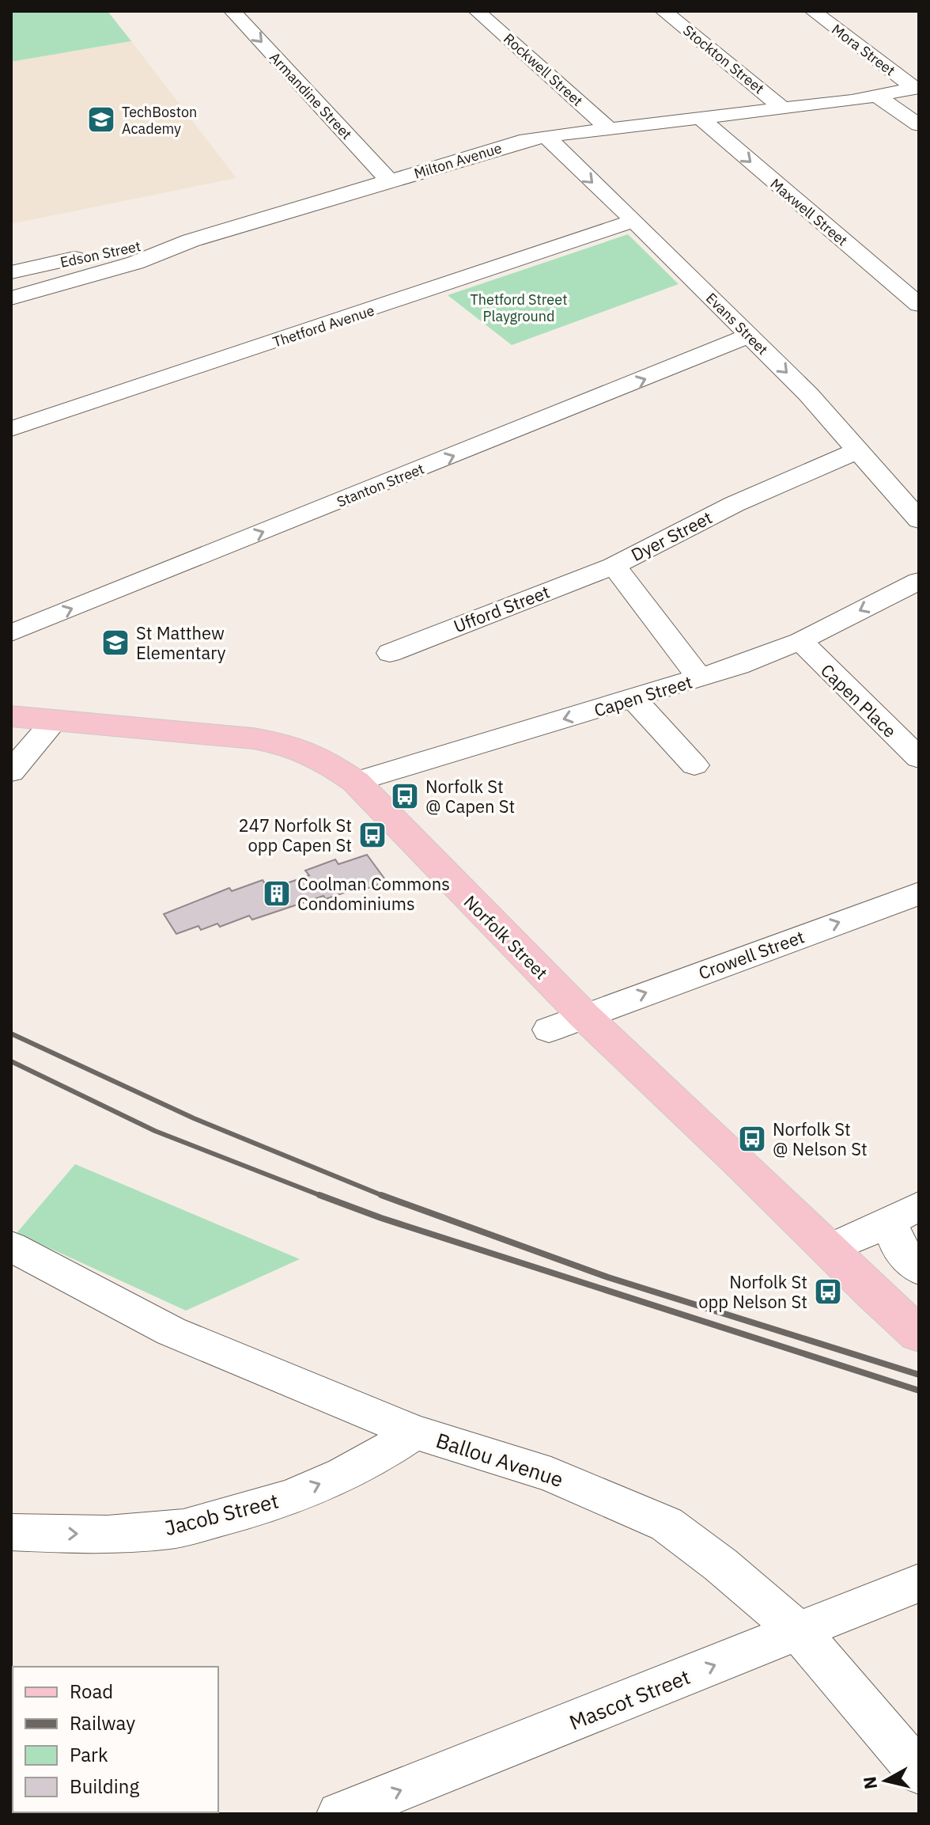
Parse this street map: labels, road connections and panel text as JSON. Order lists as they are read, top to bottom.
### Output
{
  "streets": {
    "main road": ["Norfolk Street"],
    "street": [
      "Mora Street",
      "Stockton Street",
      "Rockwell Street",
      "Armandine Street",
      "Milton Avenue",
      "Maxwell Street",
      "Edson Street",
      "Evans Street",
      "Thetford Avenue",
      "Stanton Street",
      "Dyer Street",
      "Ufford Street",
      "Capen Street",
      "Capen Place",
      "Crowell Street",
      "Ballou Avenue",
      "Jacob Street",
      "Mascot Street"
    ]
  },
  "crossings": [
    ["Mora Street", "Milton Avenue"],
    ["Stockton Street", "Milton Avenue"],
    ["Rockwell Street", "Milton Avenue"],
    ["Armandine Street", "Milton Avenue"],
    ["Milton Avenue", "Maxwell Street"],
    ["Milton Avenue", "Edson Street"],
    ["Milton Avenue", "Evans Street"],
    ["Evans Street", "Thetford Avenue"],
    ["Evans Street", "Stanton Street"],
    ["Evans Street", "Dyer Street"],
    ["Dyer Street", "Ufford Street"],
    ["Dyer Street", "Capen Street"],
    ["Capen Street", "Capen Place"],
    ["Capen Street", "Norfolk Street"],
    ["Norfolk Street", "Crowell Street"],
    ["Ballou Avenue", "Jacob Street"],
    ["Ballou Avenue", "Mascot Street"]
  ],
  "one_way": [
    "Armandine Street",
    "Maxwell Street",
    "Evans Street",
    "Stanton Street",
    "Capen Street",
    "Crowell Street",
    "Jacob Street",
    "Mascot Street"
  ],
  "parks": ["Thetford Street Playground"],
  "places": {
    "school or university": ["TechBoston Academy", "St Matthew Elementary"],
    "bus stop": [
      "Norfolk St @ Capen St",
      "247 Norfolk St opp Capen St",
      "Norfolk St @ Nelson St",
      "Norfolk St opp Nelson St"
    ],
    "building": ["Coolman Commons Condominiums"]
  },
  "legend": [
    "Road",
    "Railway",
    "Park",
    "Building"
  ],
  "north": "left"
}
